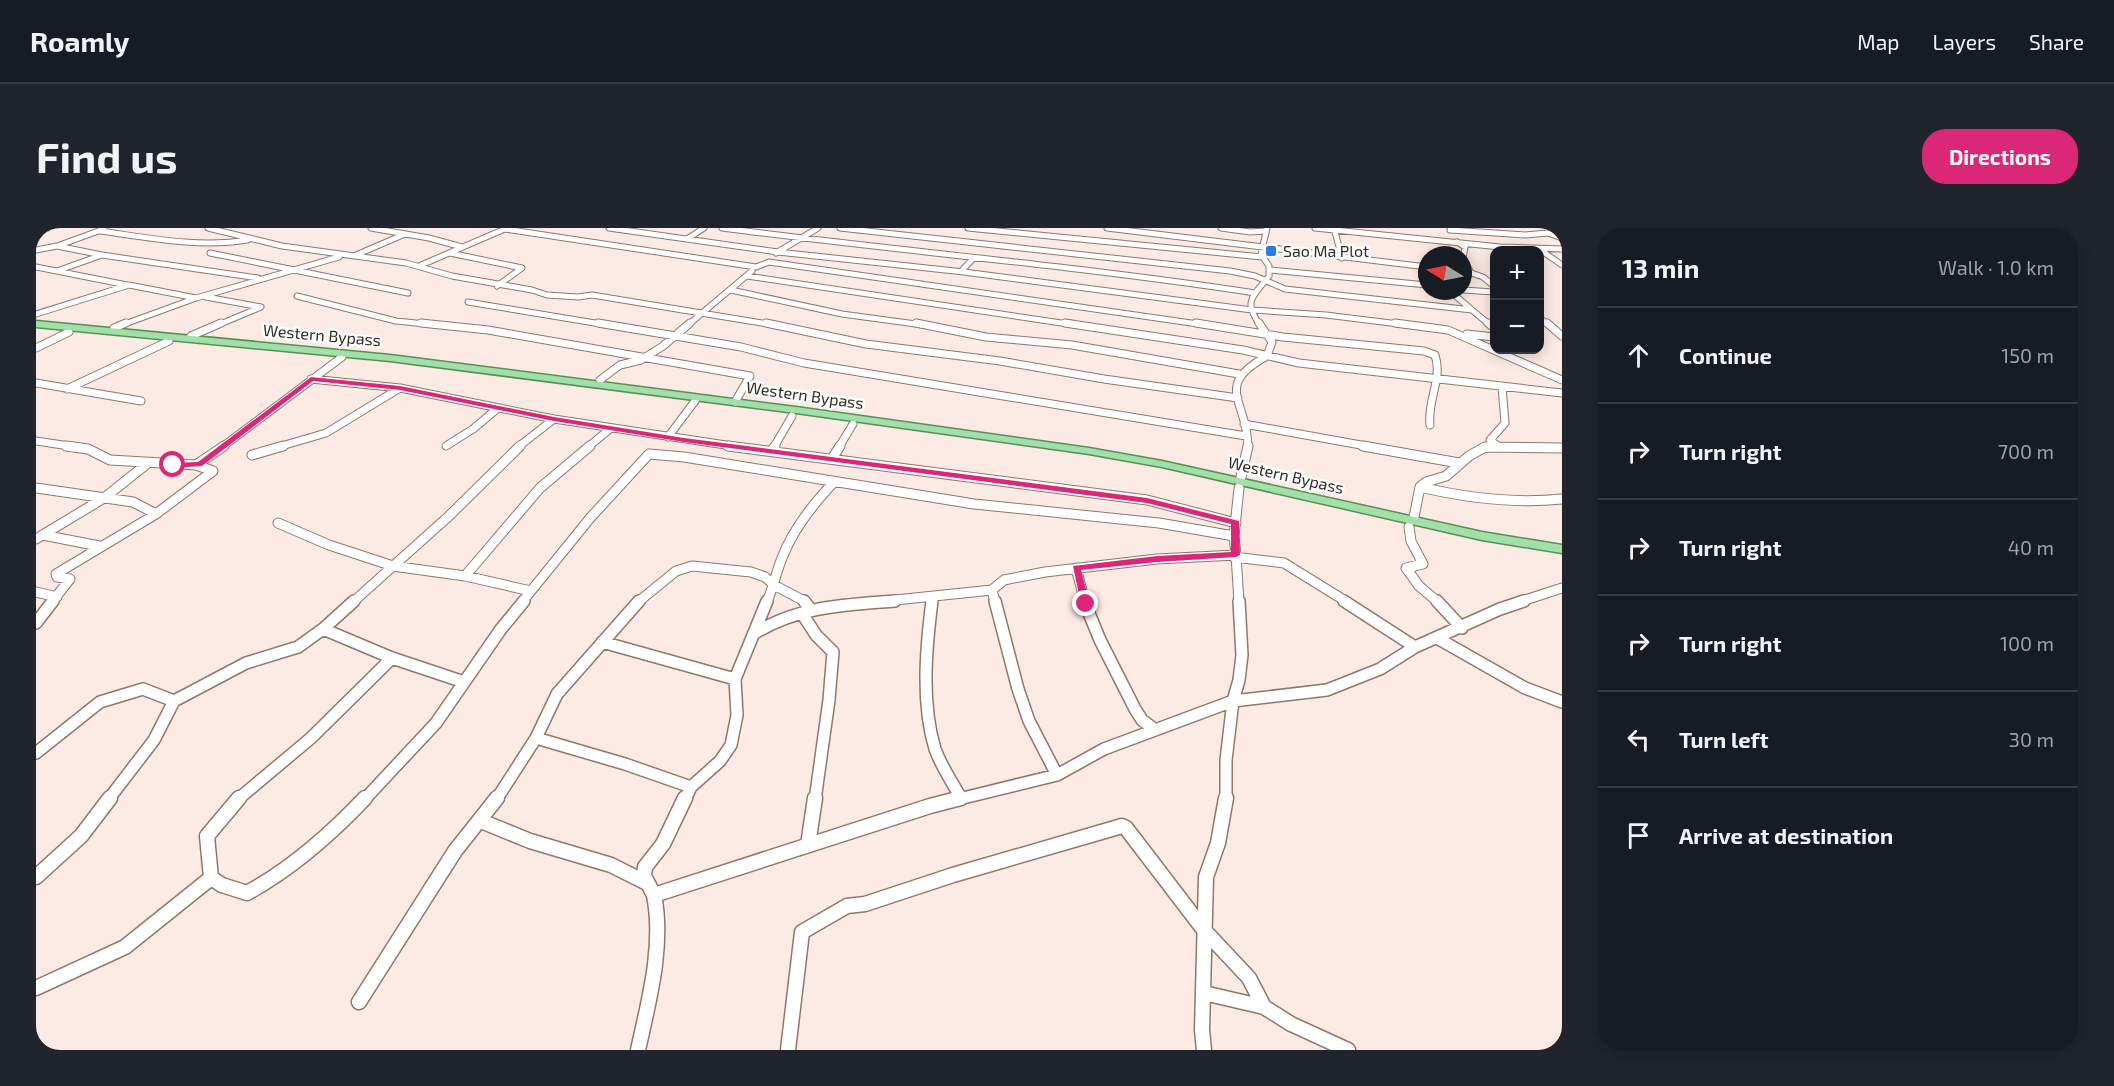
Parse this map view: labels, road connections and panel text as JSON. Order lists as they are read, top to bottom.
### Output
{
  "streets": {
    "main road": ["Western Bypass"]
  },
  "places": {
    "transit": ["Sao Ma Plot"]
  },
  "north": "left",
  "page": {
    "header": "Roamly",
    "nav": ["Map", "Layers", "Share"],
    "buttons": "Directions",
    "title": "Find us",
    "heading": ["13 min", "Walk · 1.0 km"],
    "map_buttons": ["+", "−"],
    "list": [
      ["Continue", "150 m"],
      ["Turn right", "700 m"],
      ["Turn right", "40 m"],
      ["Turn right", "100 m"],
      ["Turn left", "30 m"],
      "Arrive at destination"
    ]
  }
}
